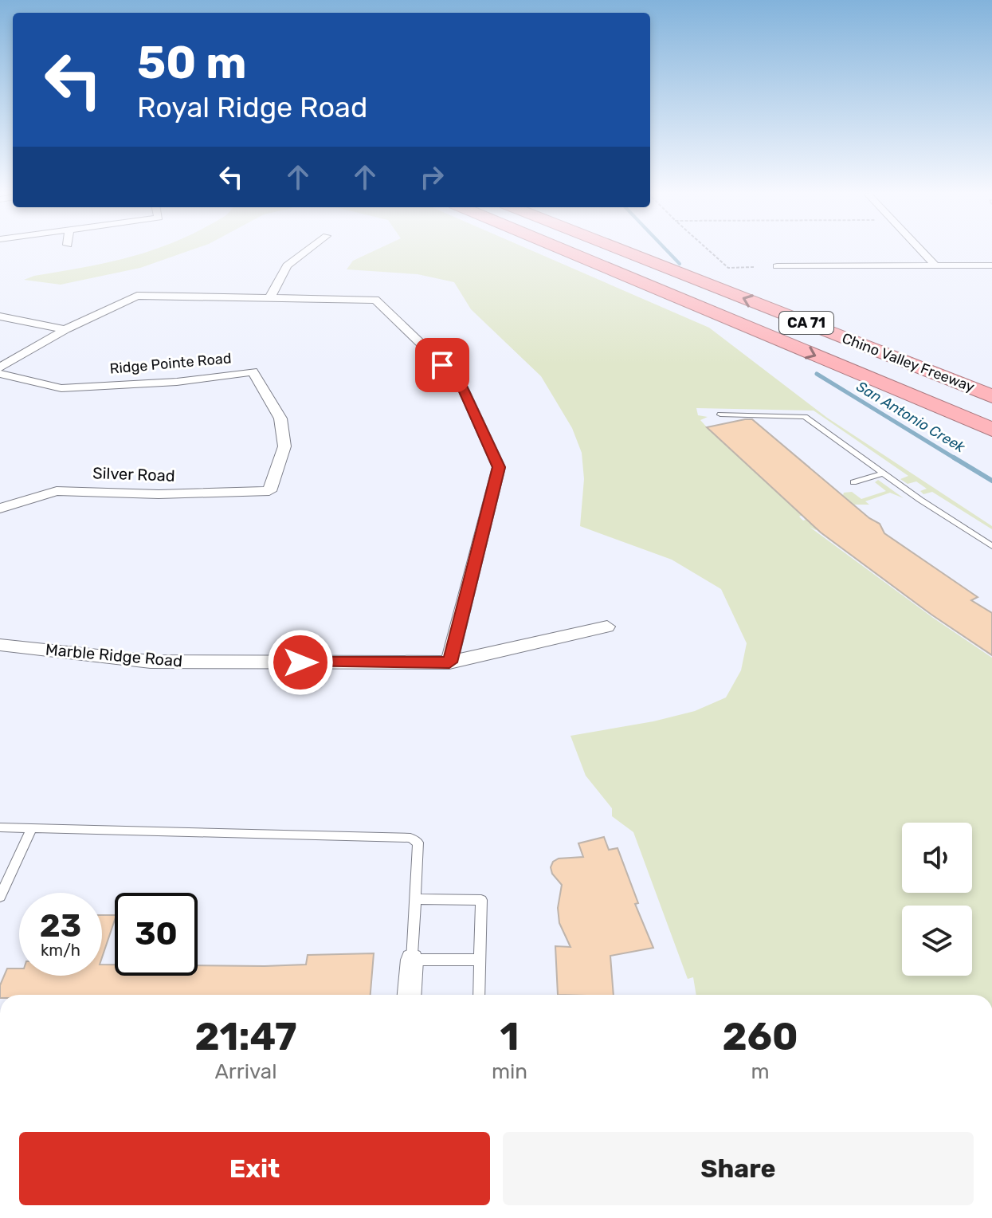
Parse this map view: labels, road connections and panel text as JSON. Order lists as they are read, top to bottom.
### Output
{
  "streets": {
    "highway": ["CA 71", "Chino Valley Freeway"],
    "street": ["Ridge Pointe Road", "Silver Road", "Marble Ridge Road"]
  },
  "crossings": [
    ["Ridge Pointe Road", "Silver Road"]
  ],
  "water": ["San Antonio Creek"],
  "page": {
    "turn": ["50 m", "Royal Ridge Road"],
    "speed": "23 km/h",
    "limit": "30",
    "eta": [
      "21:47",
      "Arrival",
      "1",
      "min",
      "260",
      "m"
    ],
    "buttons": ["Exit", "Share"]
  }
}
